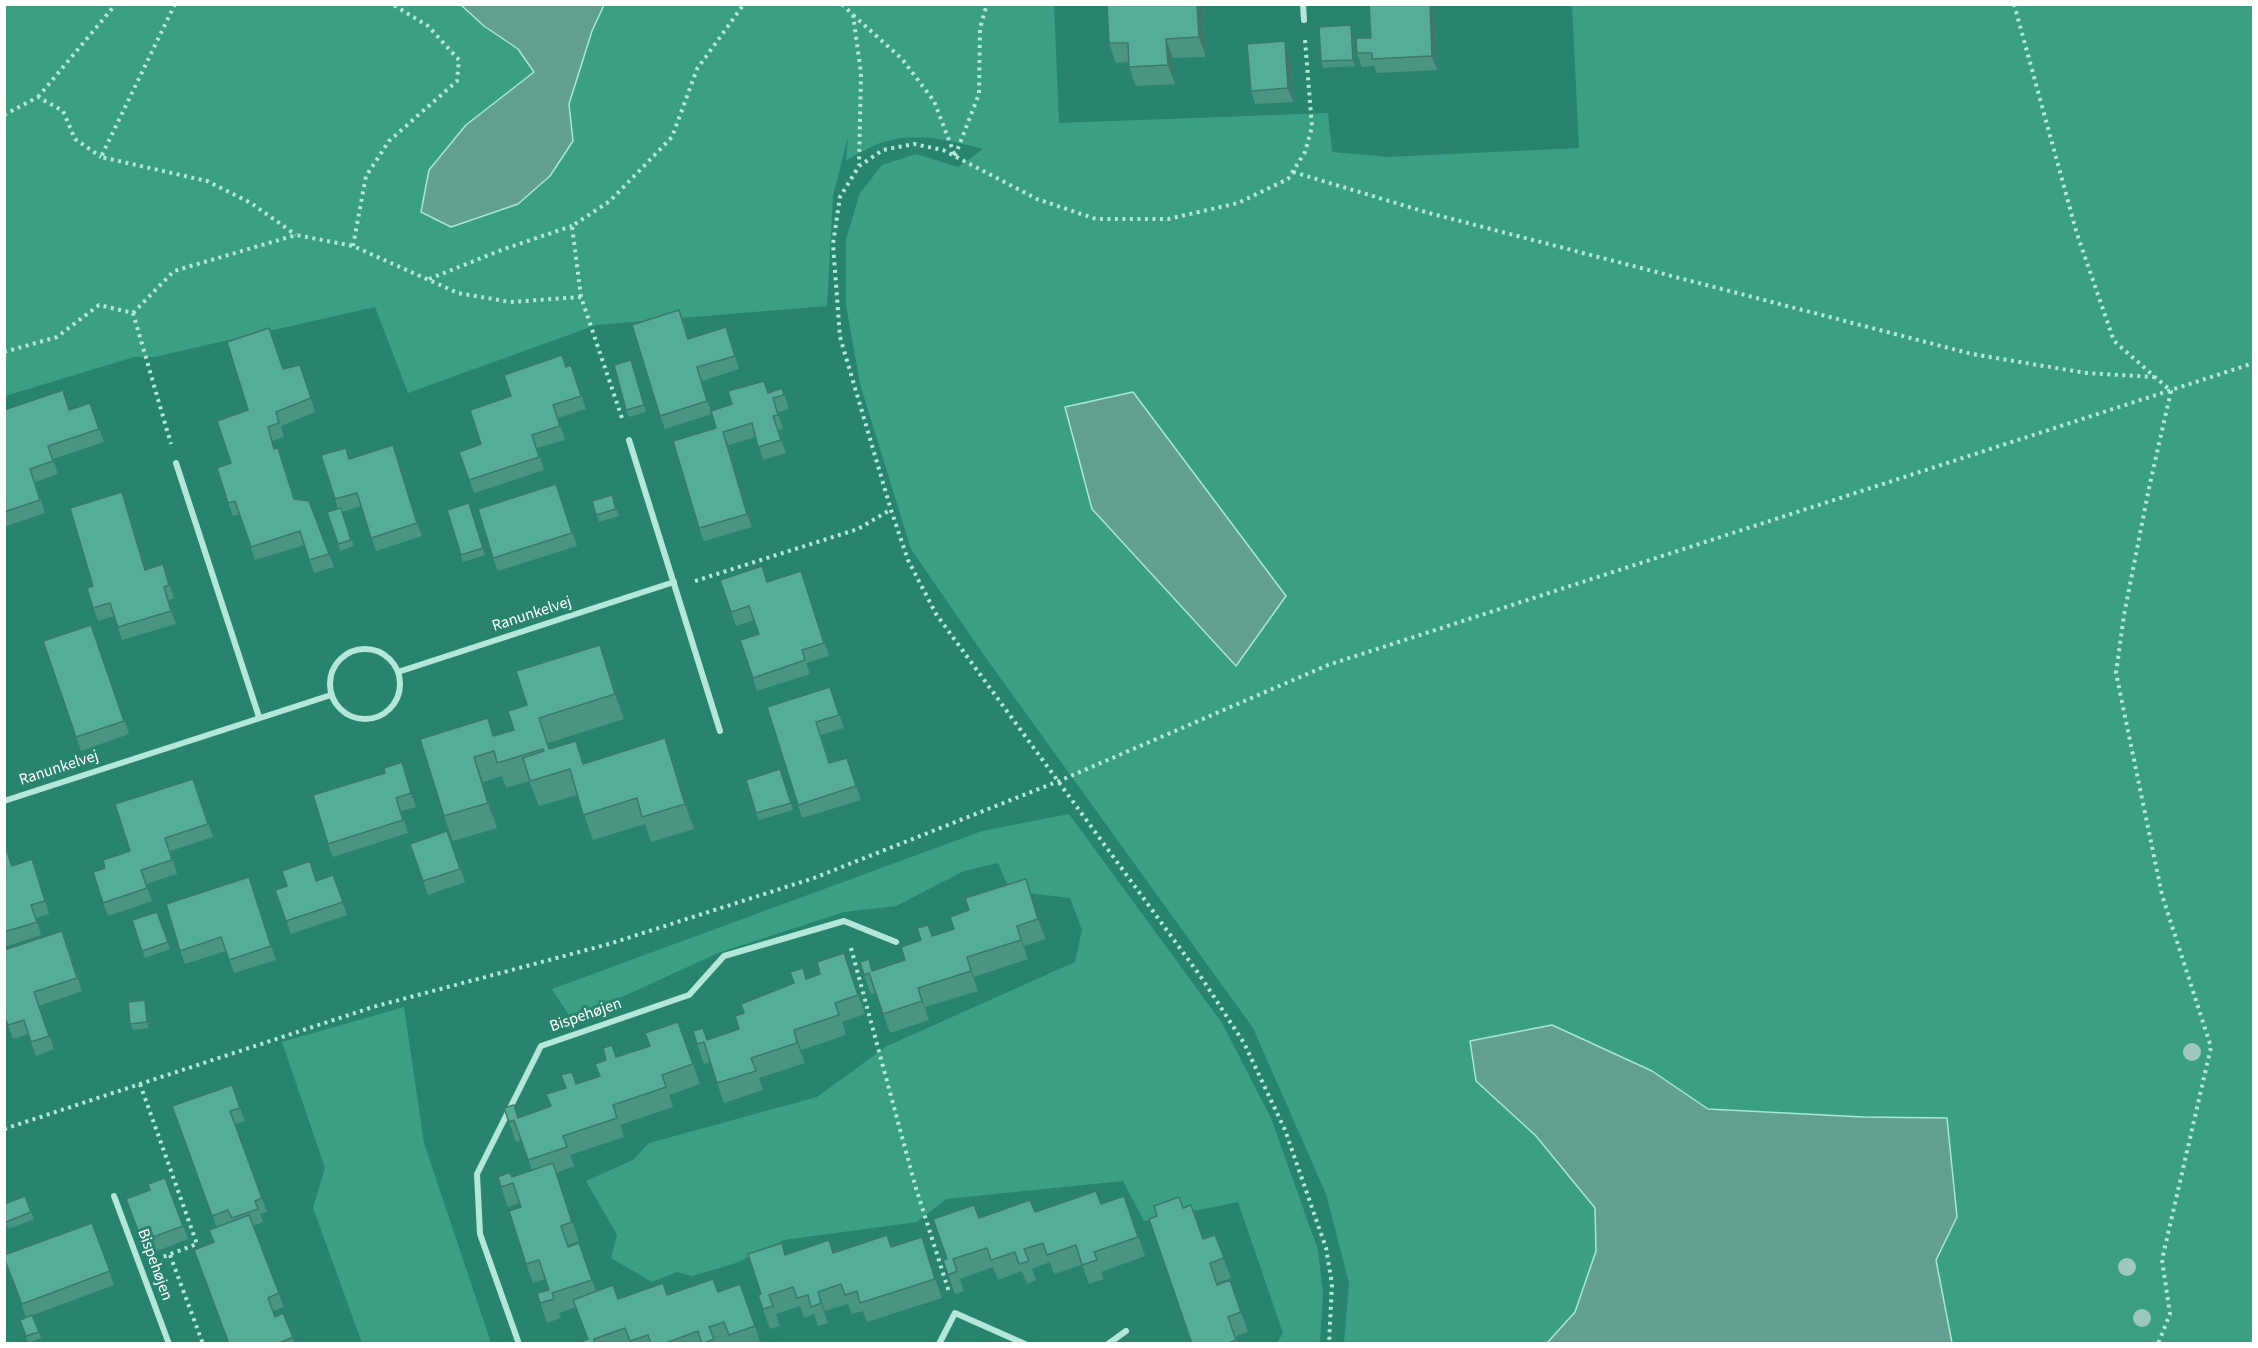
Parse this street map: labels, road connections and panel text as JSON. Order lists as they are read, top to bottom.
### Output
{
  "streets": {
    "street": ["Ranunkelvej", "Bispehøjen"]
  }
}
